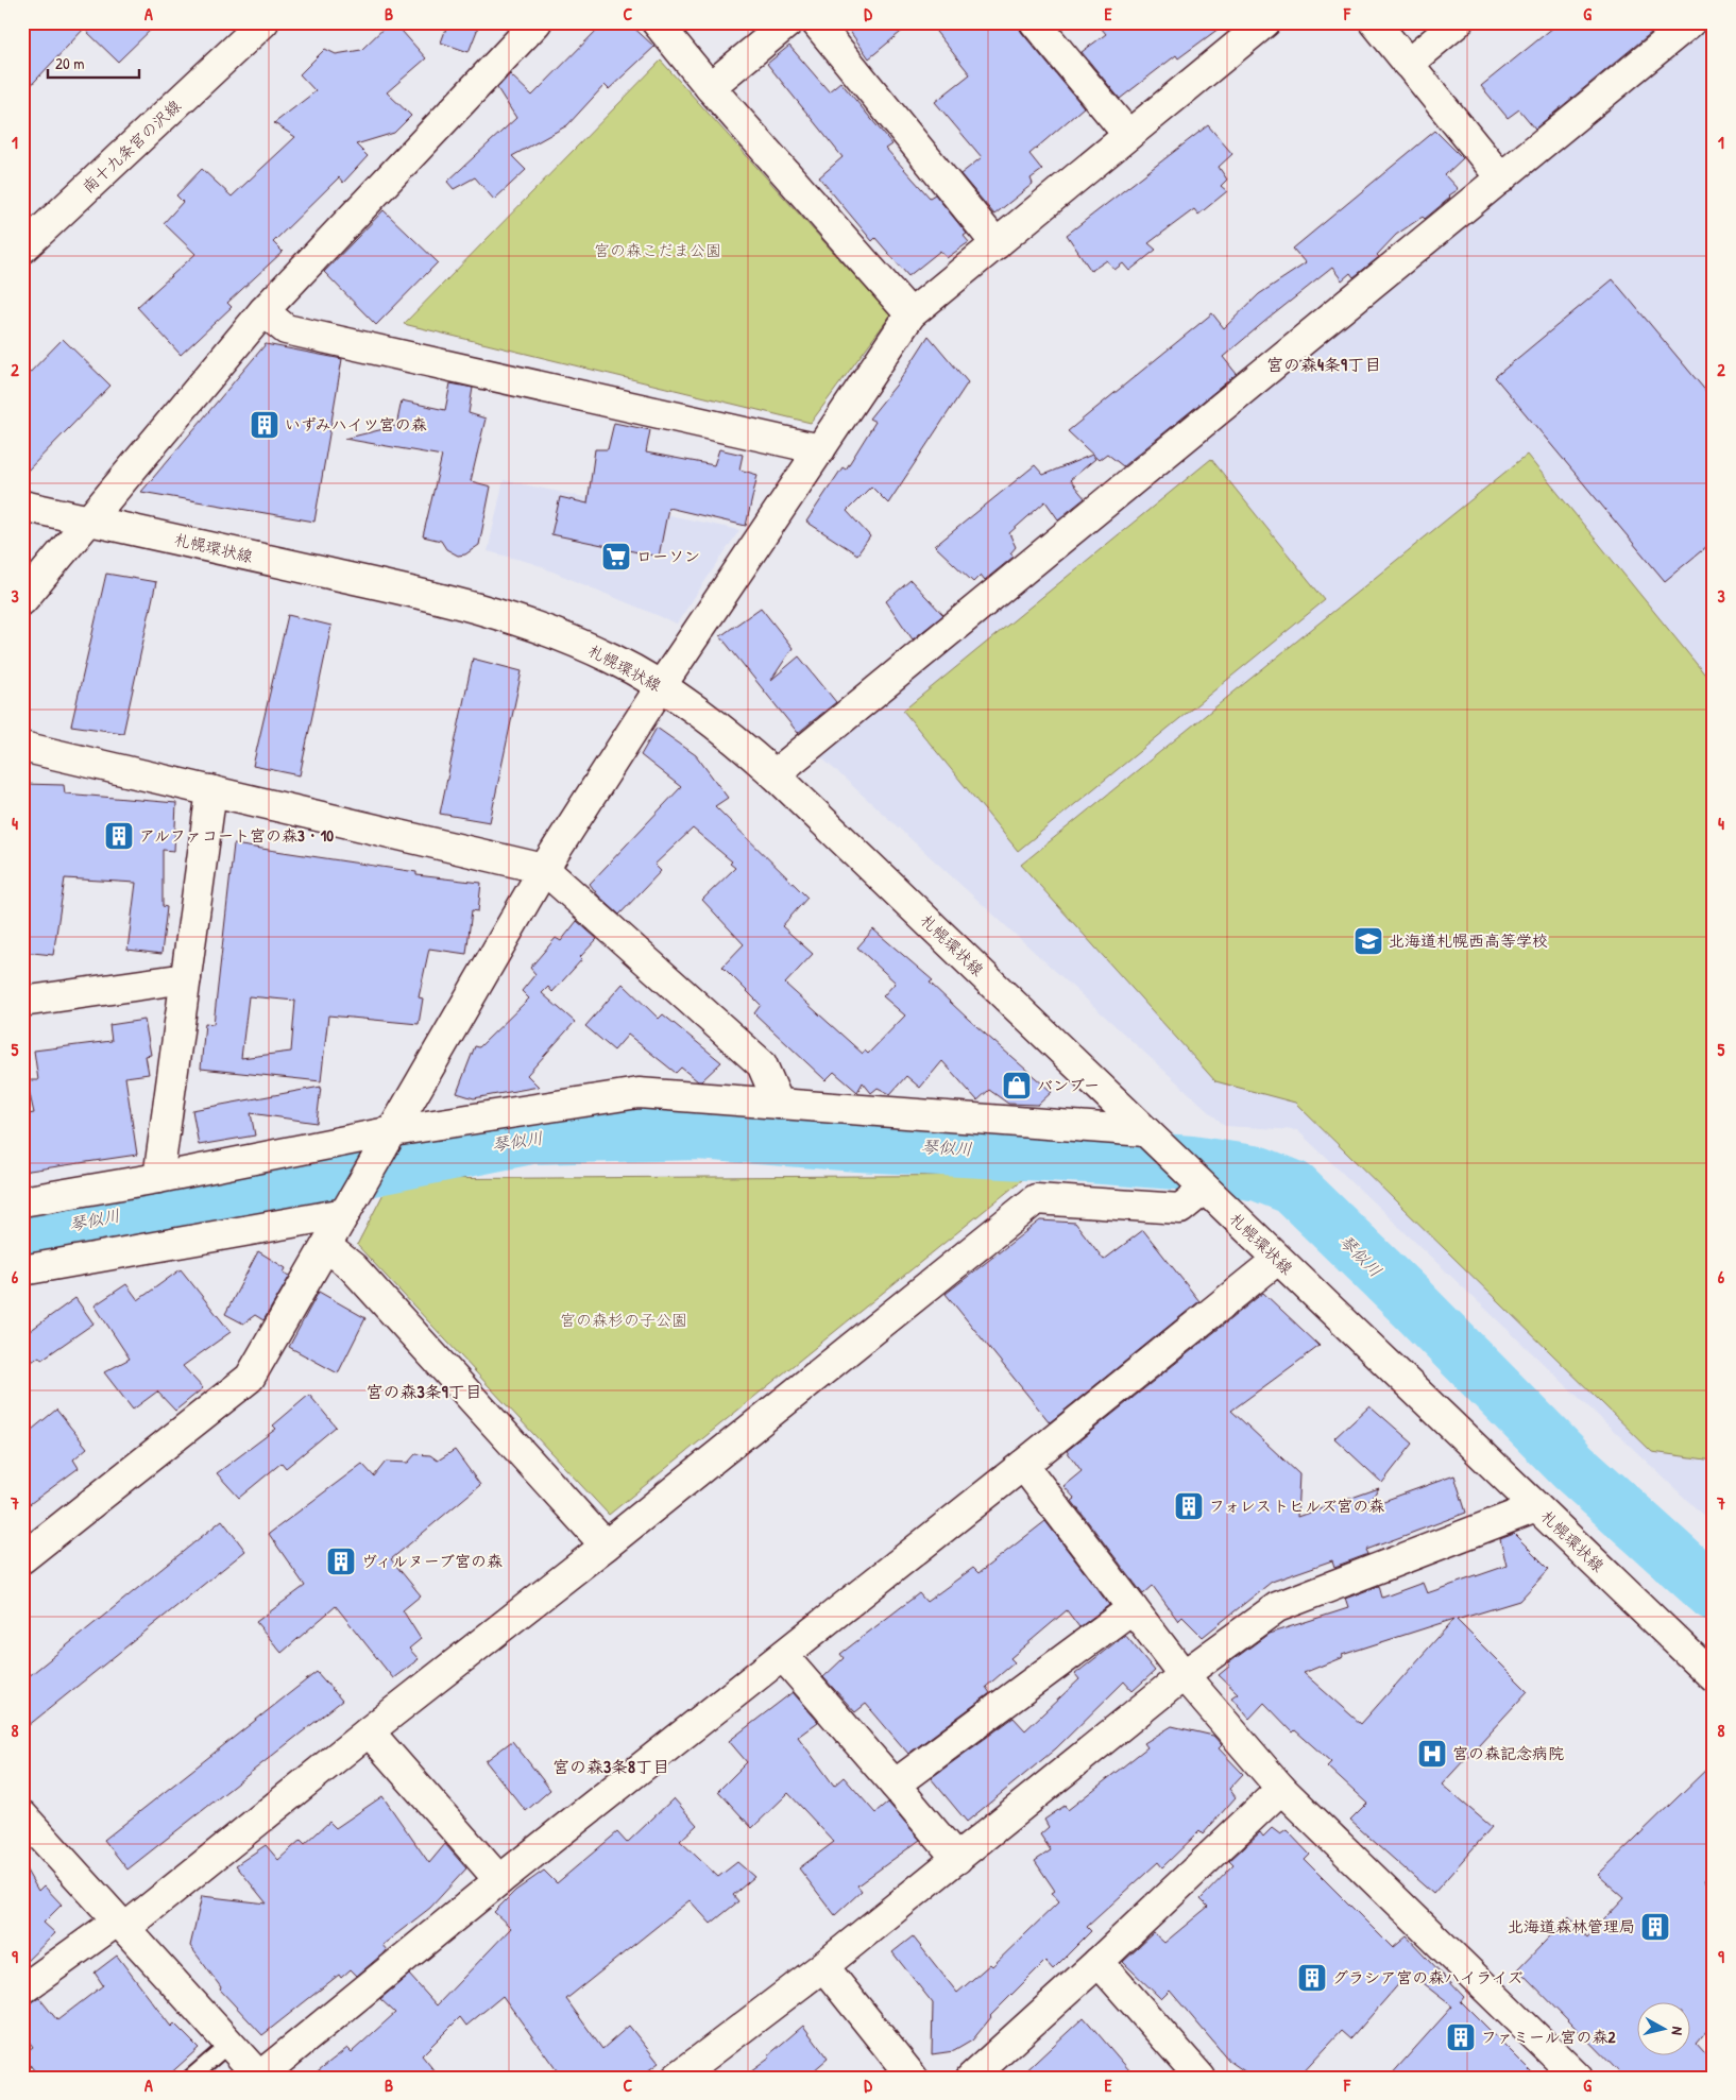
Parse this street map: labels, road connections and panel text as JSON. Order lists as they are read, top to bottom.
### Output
{
  "streets": {
    "street": ["南十九条宮の沢線", "札幌環状線"]
  },
  "districts": ["宮の森4条9丁目", "宮の森3条9丁目", "宮の森3条8丁目"],
  "water": ["琴似川"],
  "parks": ["宮の森こだま公園", "宮の森杉の子公園"],
  "places": {
    "building": [
      "いずみハイツ宮の森",
      "アルファコート宮の森3・10",
      "フォレストヒルズ宮の森",
      "ヴィルヌーブ宮の森",
      "北海道森林管理局",
      "グラシア宮の森ハイライズ",
      "ファミール宮の森2"
    ],
    "supermarket": ["ローソン"],
    "school or university": ["北海道札幌西高等学校"],
    "shop": ["バンブー"],
    "hospital": ["宮の森記念病院"]
  },
  "scale_bar": "20 m",
  "north": "right",
  "grid": {
    "columns": [
      "A",
      "B",
      "C",
      "D",
      "E",
      "F",
      "G"
    ],
    "rows": [
      "1",
      "2",
      "3",
      "4",
      "5",
      "6",
      "7",
      "8",
      "9"
    ]
  }
}
